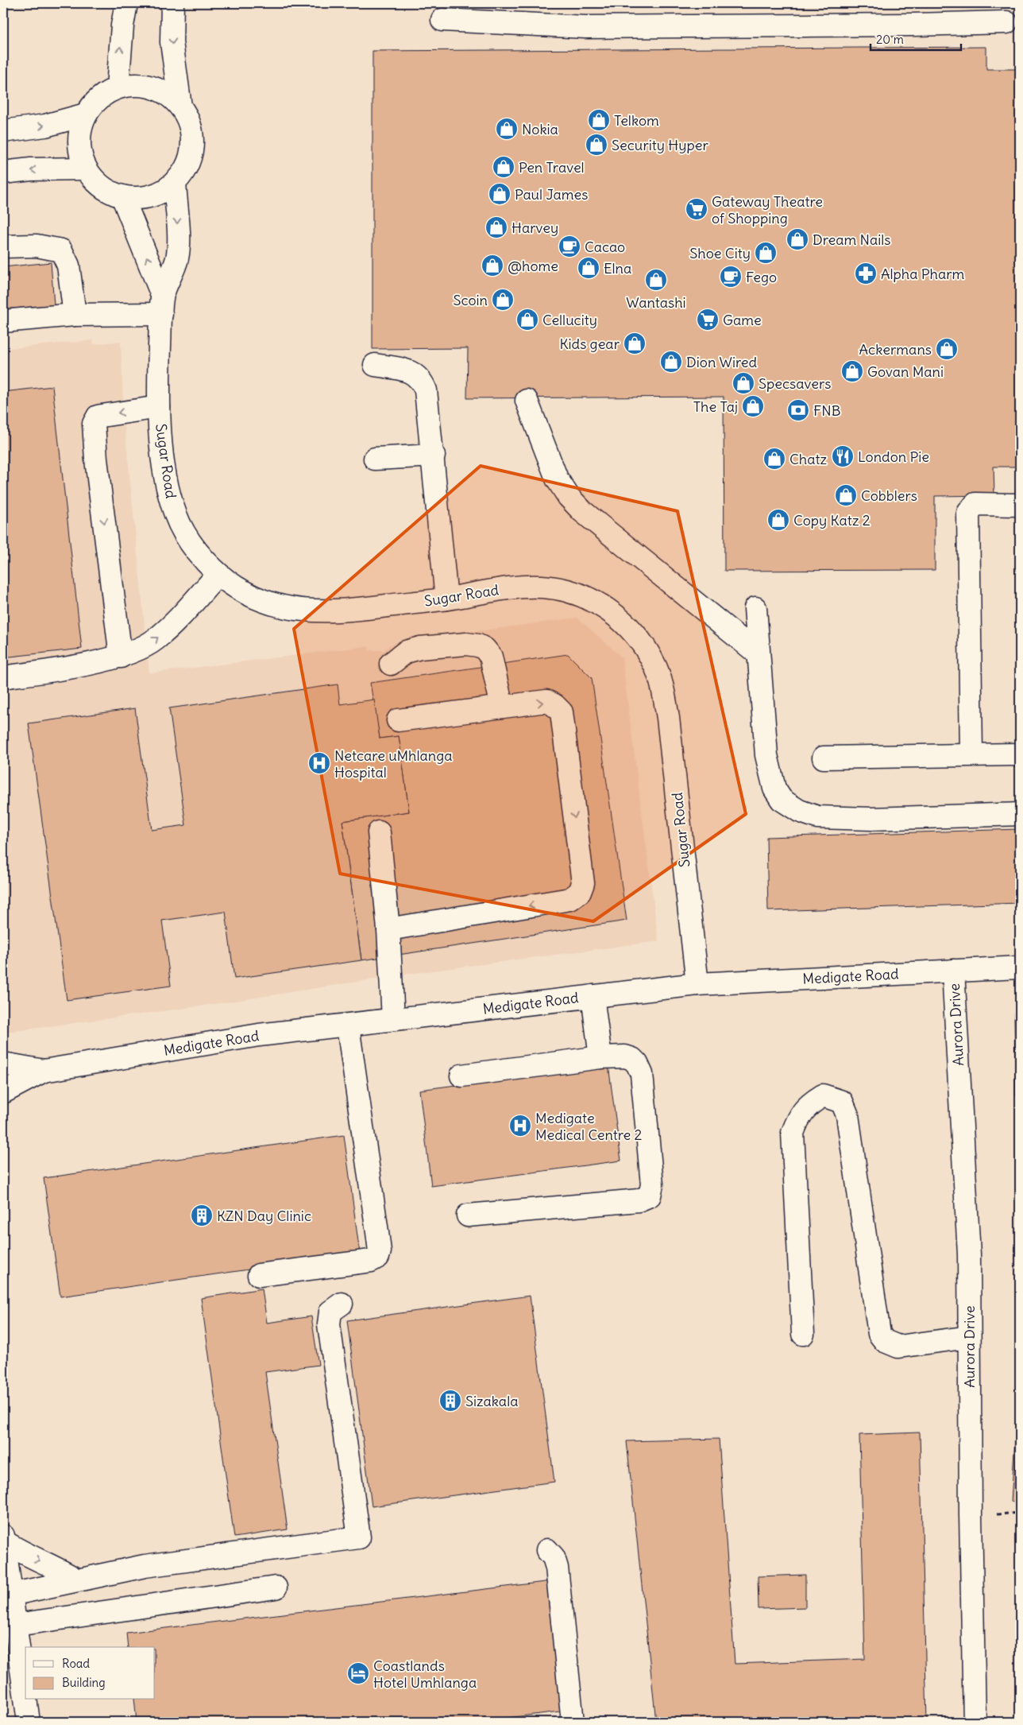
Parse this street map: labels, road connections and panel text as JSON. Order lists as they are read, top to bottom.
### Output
{
  "streets": {
    "street": ["Sugar Road", "Medigate Road", "Aurora Drive"]
  },
  "crossings": [
    ["Sugar Road", "Medigate Road"],
    ["Medigate Road", "Aurora Drive"]
  ],
  "places": {
    "shop": [
      "Telkom",
      "Nokia",
      "Security Hyper",
      "Pen Travel",
      "Paul James",
      "Harvey",
      "Dream Nails",
      "Shoe City",
      "@home",
      "Elna",
      "Wantashi",
      "Scoin",
      "Cellucity",
      "Kids gear",
      "Ackermans",
      "Dion Wired",
      "Govan Mani",
      "Specsavers",
      "The Taj",
      "Chatz",
      "Cobblers",
      "Copy Katz 2"
    ],
    "supermarket": ["Gateway Theatre of Shopping", "Game"],
    "cafe": ["Cacao", "Fego"],
    "pharmacy": ["Alpha Pharm"],
    "bank": ["FNB"],
    "restaurant": ["London Pie"],
    "hospital": ["Netcare uMhlanga Hospital", "Medigate Medical Centre 2"],
    "building": ["KZN Day Clinic", "Sizakala"],
    "hotel": ["Coastlands Hotel Umhlanga"]
  },
  "legend": ["Road", "Building"],
  "scale_bar": "20 m"
}
